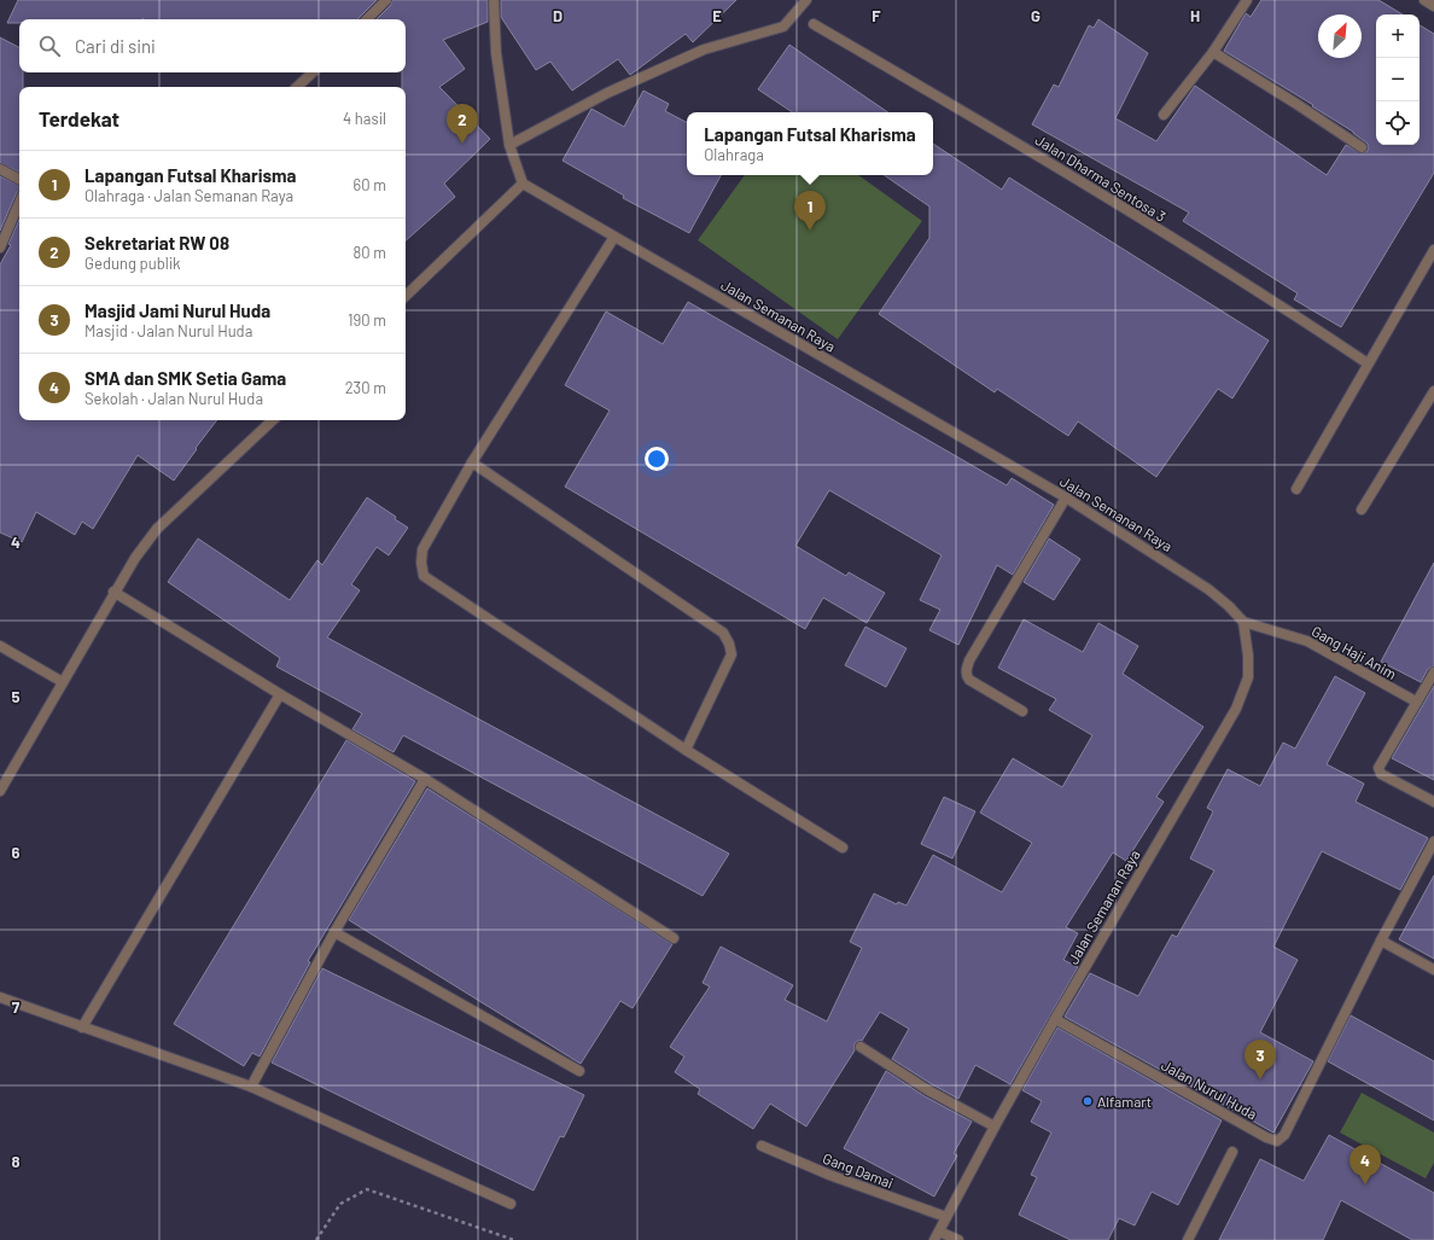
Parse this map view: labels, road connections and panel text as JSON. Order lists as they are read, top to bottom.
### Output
{
  "streets": {
    "street": [
      "Jalan Dharma Sentosa 3",
      "Jalan Semanan Raya",
      "Gang Haji Anim",
      "Jalan Nurul Huda",
      "Gang Damai"
    ]
  },
  "crossings": [
    ["Jalan Semanan Raya", "Gang Haji Anim"],
    ["Jalan Semanan Raya", "Jalan Nurul Huda"],
    ["Jalan Semanan Raya", "Gang Damai"]
  ],
  "places": ["Alfamart"],
  "north": "top right",
  "page": {
    "map_buttons": ["+", "−"],
    "search": "Cari di sini",
    "heading": ["Terdekat", "4 hasil"],
    "pins": [
      "2",
      "1",
      "3",
      "4"
    ],
    "popup": ["Lapangan Futsal Kharisma", "Olahraga"],
    "list": [
      {
        "mark": "1",
        "name": "Lapangan Futsal Kharisma",
        "note": "Olahraga · Jalan Semanan Raya",
        "value": "60 m"
      },
      {
        "mark": "2",
        "name": "Sekretariat RW 08",
        "note": "Gedung publik",
        "value": "80 m"
      },
      {
        "mark": "3",
        "name": "Masjid Jami Nurul Huda",
        "note": "Masjid · Jalan Nurul Huda",
        "value": "190 m"
      },
      {
        "mark": "4",
        "name": "SMA dan SMK Setia Gama",
        "note": "Sekolah · Jalan Nurul Huda",
        "value": "230 m"
      }
    ]
  },
  "grid": {
    "columns": [
      "D",
      "E",
      "F",
      "G",
      "H"
    ],
    "rows": [
      "4",
      "5",
      "6",
      "7",
      "8"
    ]
  }
}
